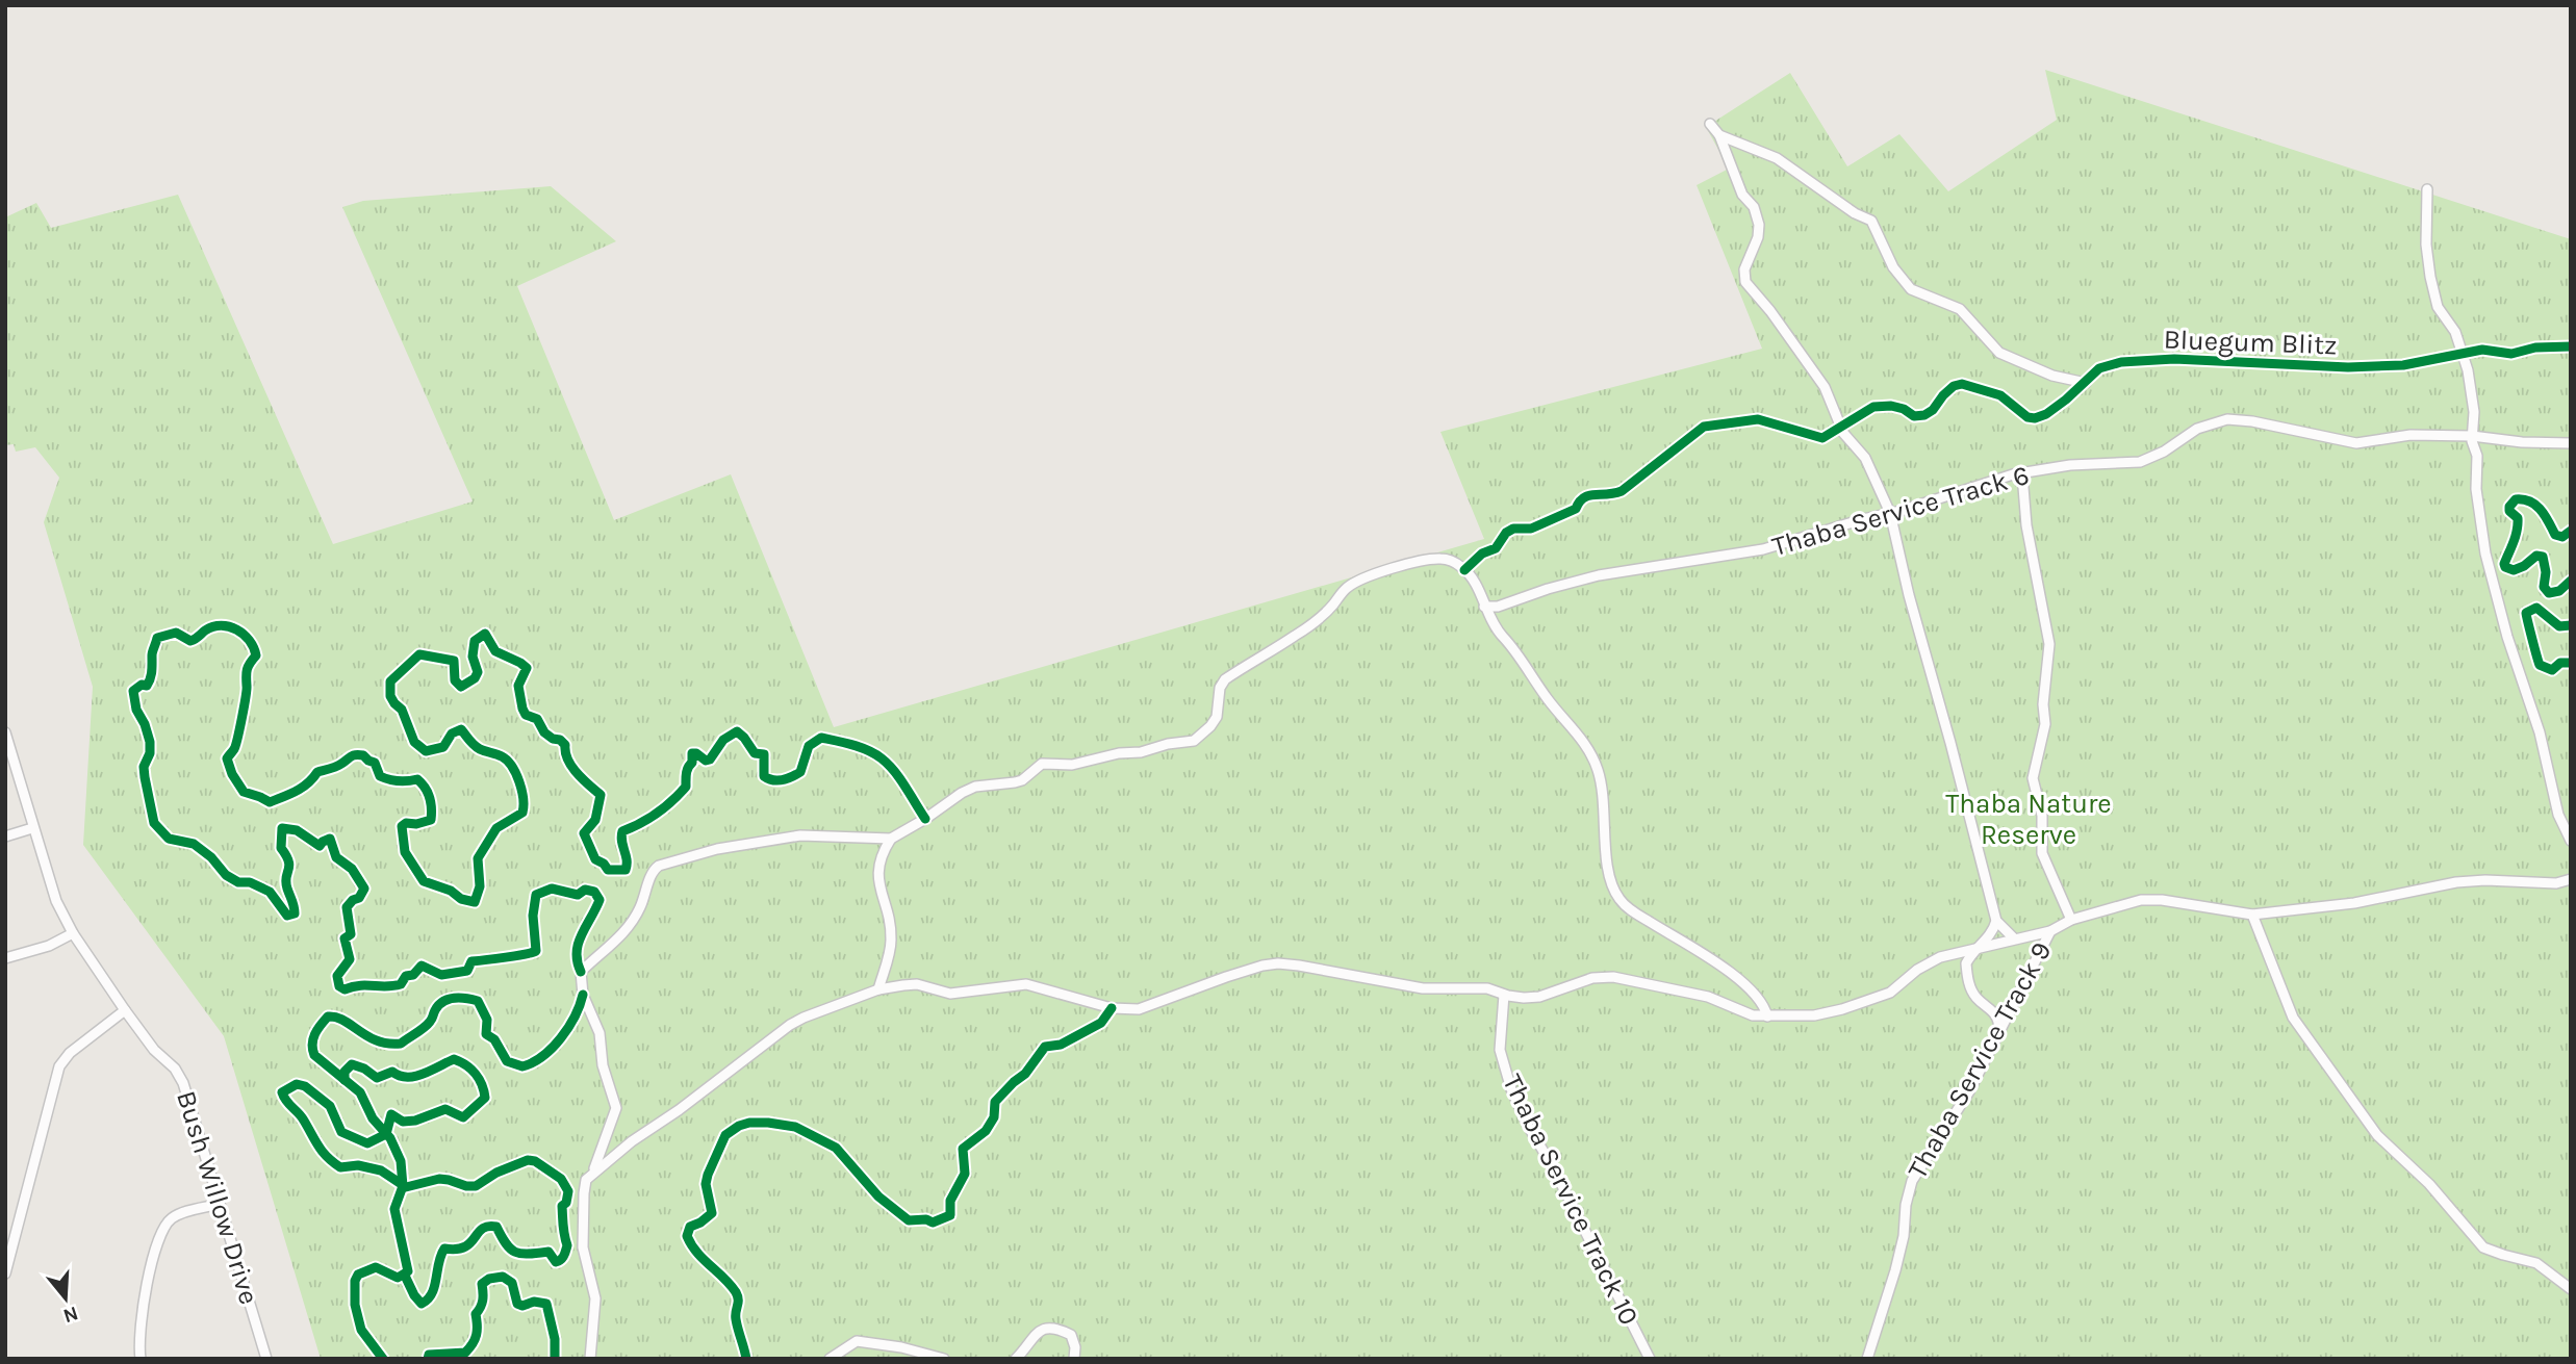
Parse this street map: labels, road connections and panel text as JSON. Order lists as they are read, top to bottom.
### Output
{
  "streets": {
    "street": [
      "Thaba Service Track 6",
      "Thaba Service Track 9",
      "Bush Willow Drive",
      "Thaba Service Track 10"
    ],
    "cycle path": ["Bluegum Blitz"]
  },
  "parks": ["Thaba Nature Reserve"],
  "north": "bottom"
}
